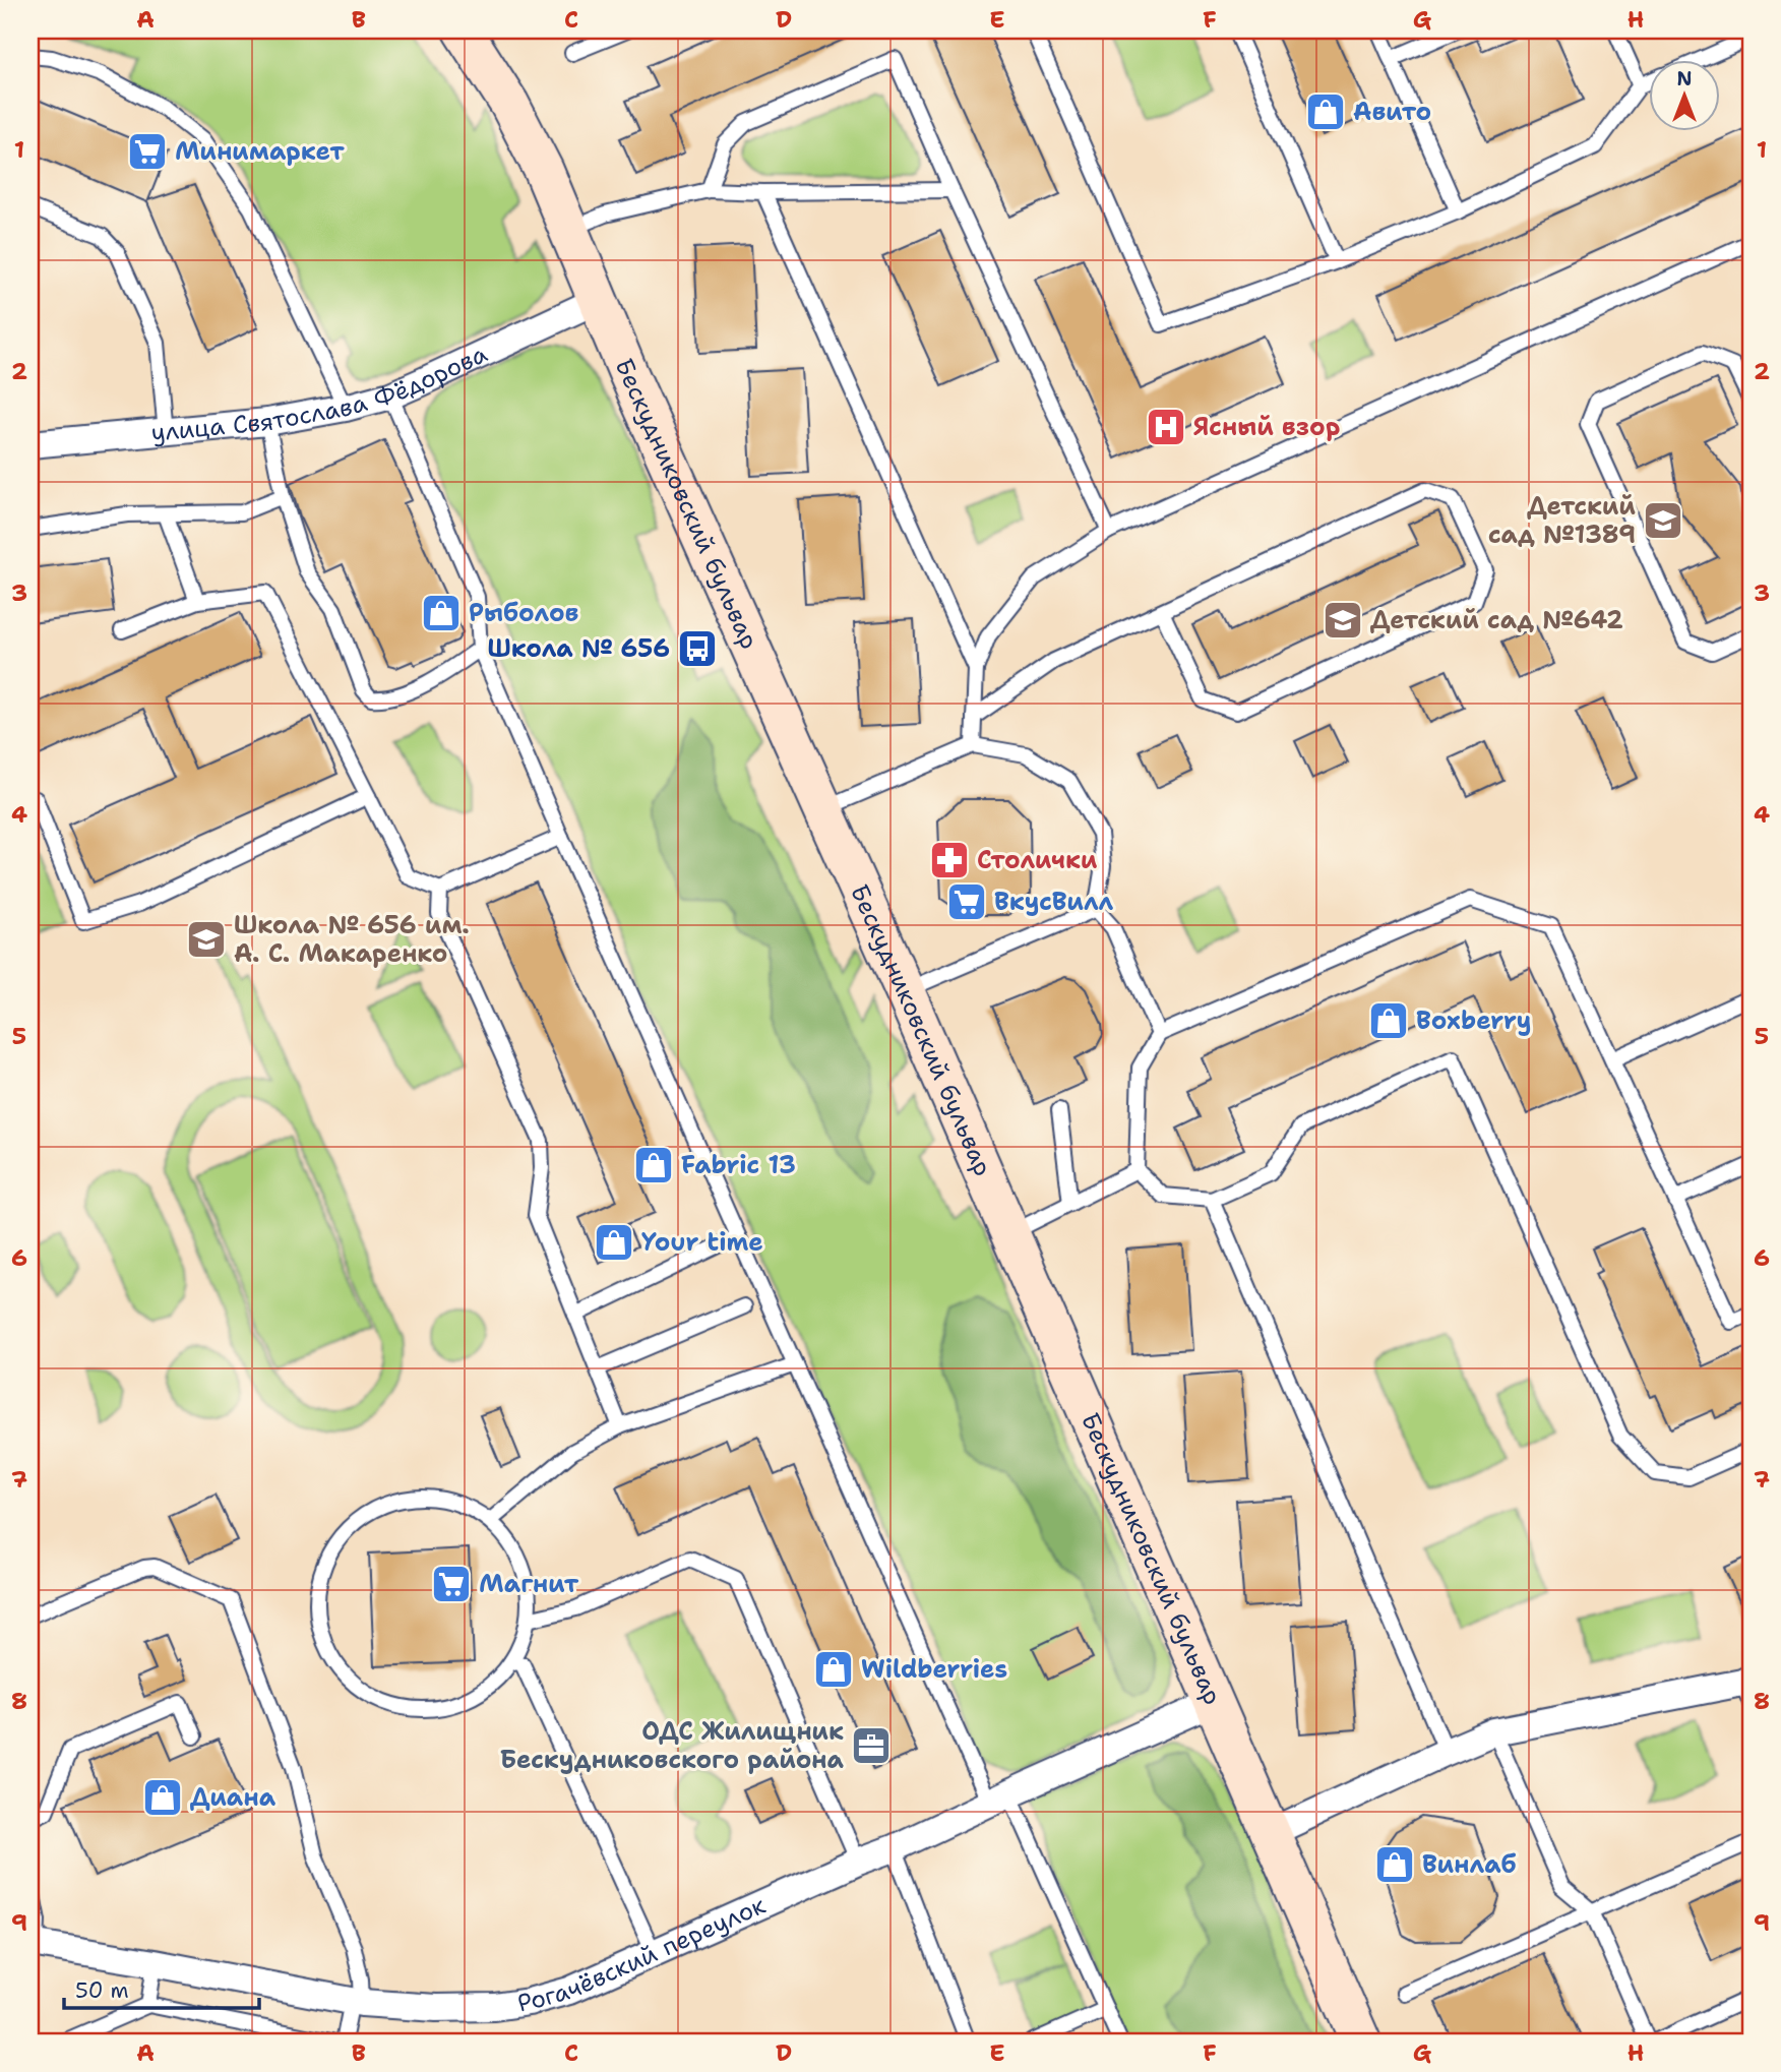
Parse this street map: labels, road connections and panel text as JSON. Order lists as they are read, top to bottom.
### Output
{
  "streets": {
    "street": ["улица Святослава Фёдорова", "Бескудниковский бульвар", "Рогачёвский переулок"]
  },
  "crossings": [
    ["улица Святослава Фёдорова", "Бескудниковский бульвар"],
    ["Бескудниковский бульвар", "Рогачёвский переулок"]
  ],
  "places": {
    "shop": [
      "Авито",
      "Рыболов",
      "Boxberry",
      "Fabric 13",
      "Your time",
      "Wildberries",
      "Диана",
      "Винлаб"
    ],
    "supermarket": ["Минимаркет", "ВкусВилл", "Магнит"],
    "hospital": ["Ясный взор"],
    "school or university": ["Детский сад №1389", "Детский сад №642", "Школа № 656 им. А. С. Макаренко"],
    "bus stop": ["Школа № 656"],
    "pharmacy": ["Столички"],
    "office": ["ОДС Жилищник Бескудниковского района"]
  },
  "scale_bar": "50 m",
  "north": "top",
  "grid": {
    "columns": [
      "A",
      "B",
      "C",
      "D",
      "E",
      "F",
      "G",
      "H"
    ],
    "rows": [
      "1",
      "2",
      "3",
      "4",
      "5",
      "6",
      "7",
      "8",
      "9"
    ]
  }
}
